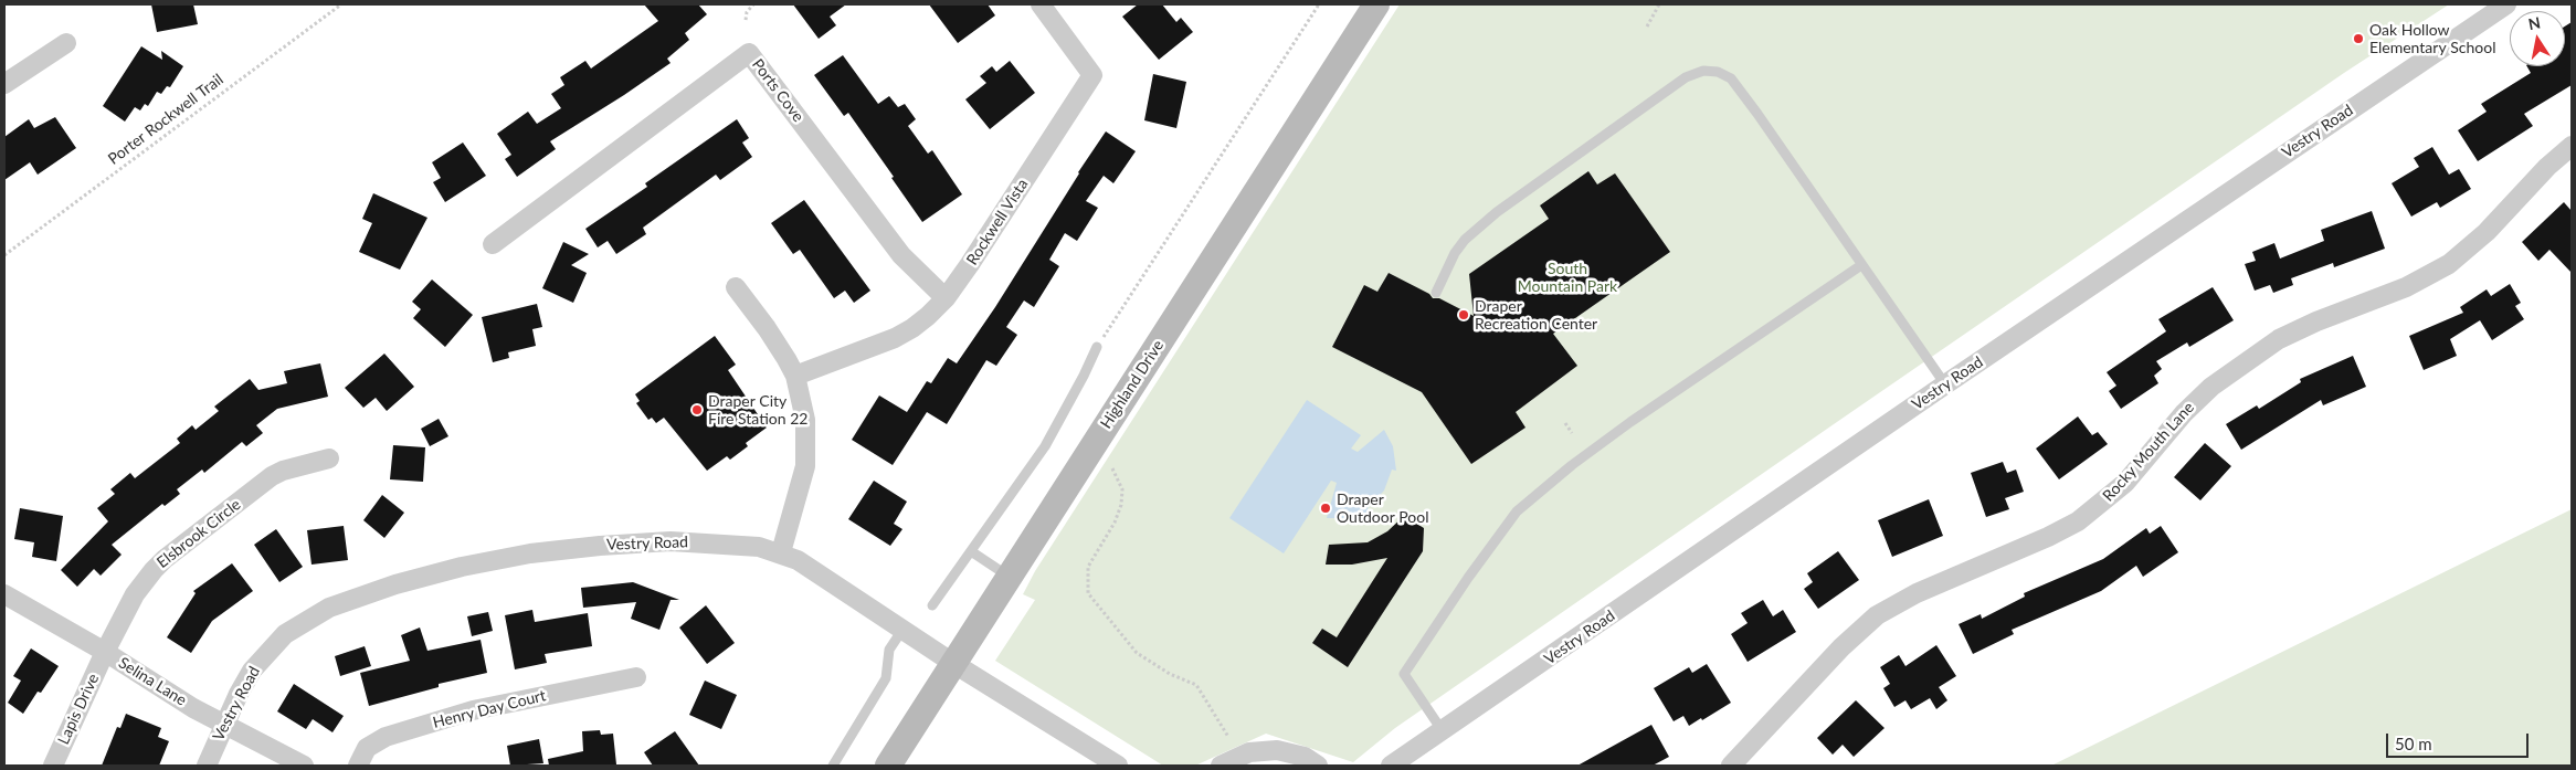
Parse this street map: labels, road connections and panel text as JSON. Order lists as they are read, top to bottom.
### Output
{
  "streets": {
    "main road": ["Highland Drive"],
    "street": [
      "Ports Cove",
      "Vestry Road",
      "Rockwell Vista",
      "Rocky Mouth Lane",
      "Elsbrook Circle",
      "Selina Lane",
      "Lapis Drive",
      "Henry Day Court"
    ],
    "path": ["Porter Rockwell Trail"]
  },
  "crossings": [
    ["Ports Cove", "Rockwell Vista"],
    ["Vestry Road", "Highland Drive"],
    ["Vestry Road", "Selina Lane"],
    ["Elsbrook Circle", "Selina Lane"],
    ["Elsbrook Circle", "Lapis Drive"],
    ["Selina Lane", "Lapis Drive"]
  ],
  "parks": ["South Mountain Park"],
  "places": [
    "Oak Hollow Elementary School",
    "Draper Recreation Center",
    "Draper City Fire Station 22",
    "Draper Outdoor Pool"
  ],
  "scale_bar": "50 m",
  "north": "top"
}
